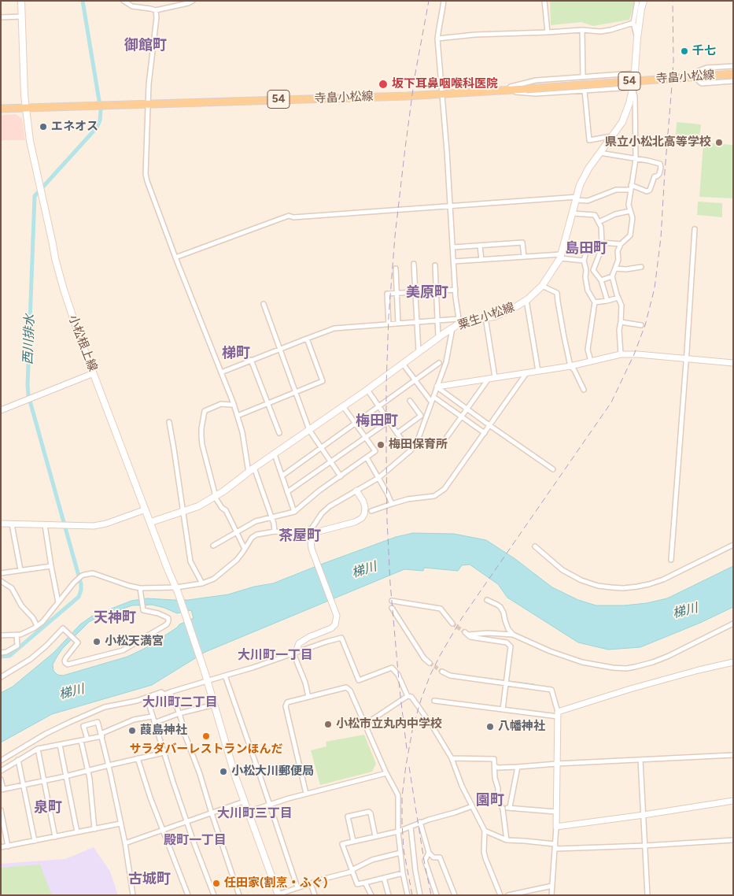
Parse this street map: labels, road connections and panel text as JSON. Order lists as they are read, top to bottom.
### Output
{
  "streets": {
    "main road": [
      "寺畠小松線",
      "54",
      "粟生小松線",
      "小松根上線"
    ]
  },
  "crossings": [
    ["寺畠小松線", "小松根上線"],
    ["粟生小松線", "小松根上線"]
  ],
  "districts": [
    "御館町",
    "島田町",
    "美原町",
    "梯町",
    "梅田町",
    "茶屋町",
    "天神町",
    "大川町一丁目",
    "大川町二丁目",
    "園町",
    "泉町",
    "大川町三丁目",
    "殿町一丁目",
    "古城町"
  ],
  "water": ["西川排水", "梯川"],
  "places": [
    "千七",
    "坂下耳鼻咽喉科医院",
    "エネオス",
    "県立小松北高等学校",
    "梅田保育所",
    "小松天満宮",
    "小松市立丸内中学校",
    "八幡神社",
    "葭島神社",
    "サラダバーレストランほんだ",
    "小松大川郵便局",
    "任田家(割烹・ふぐ)"
  ]
}
